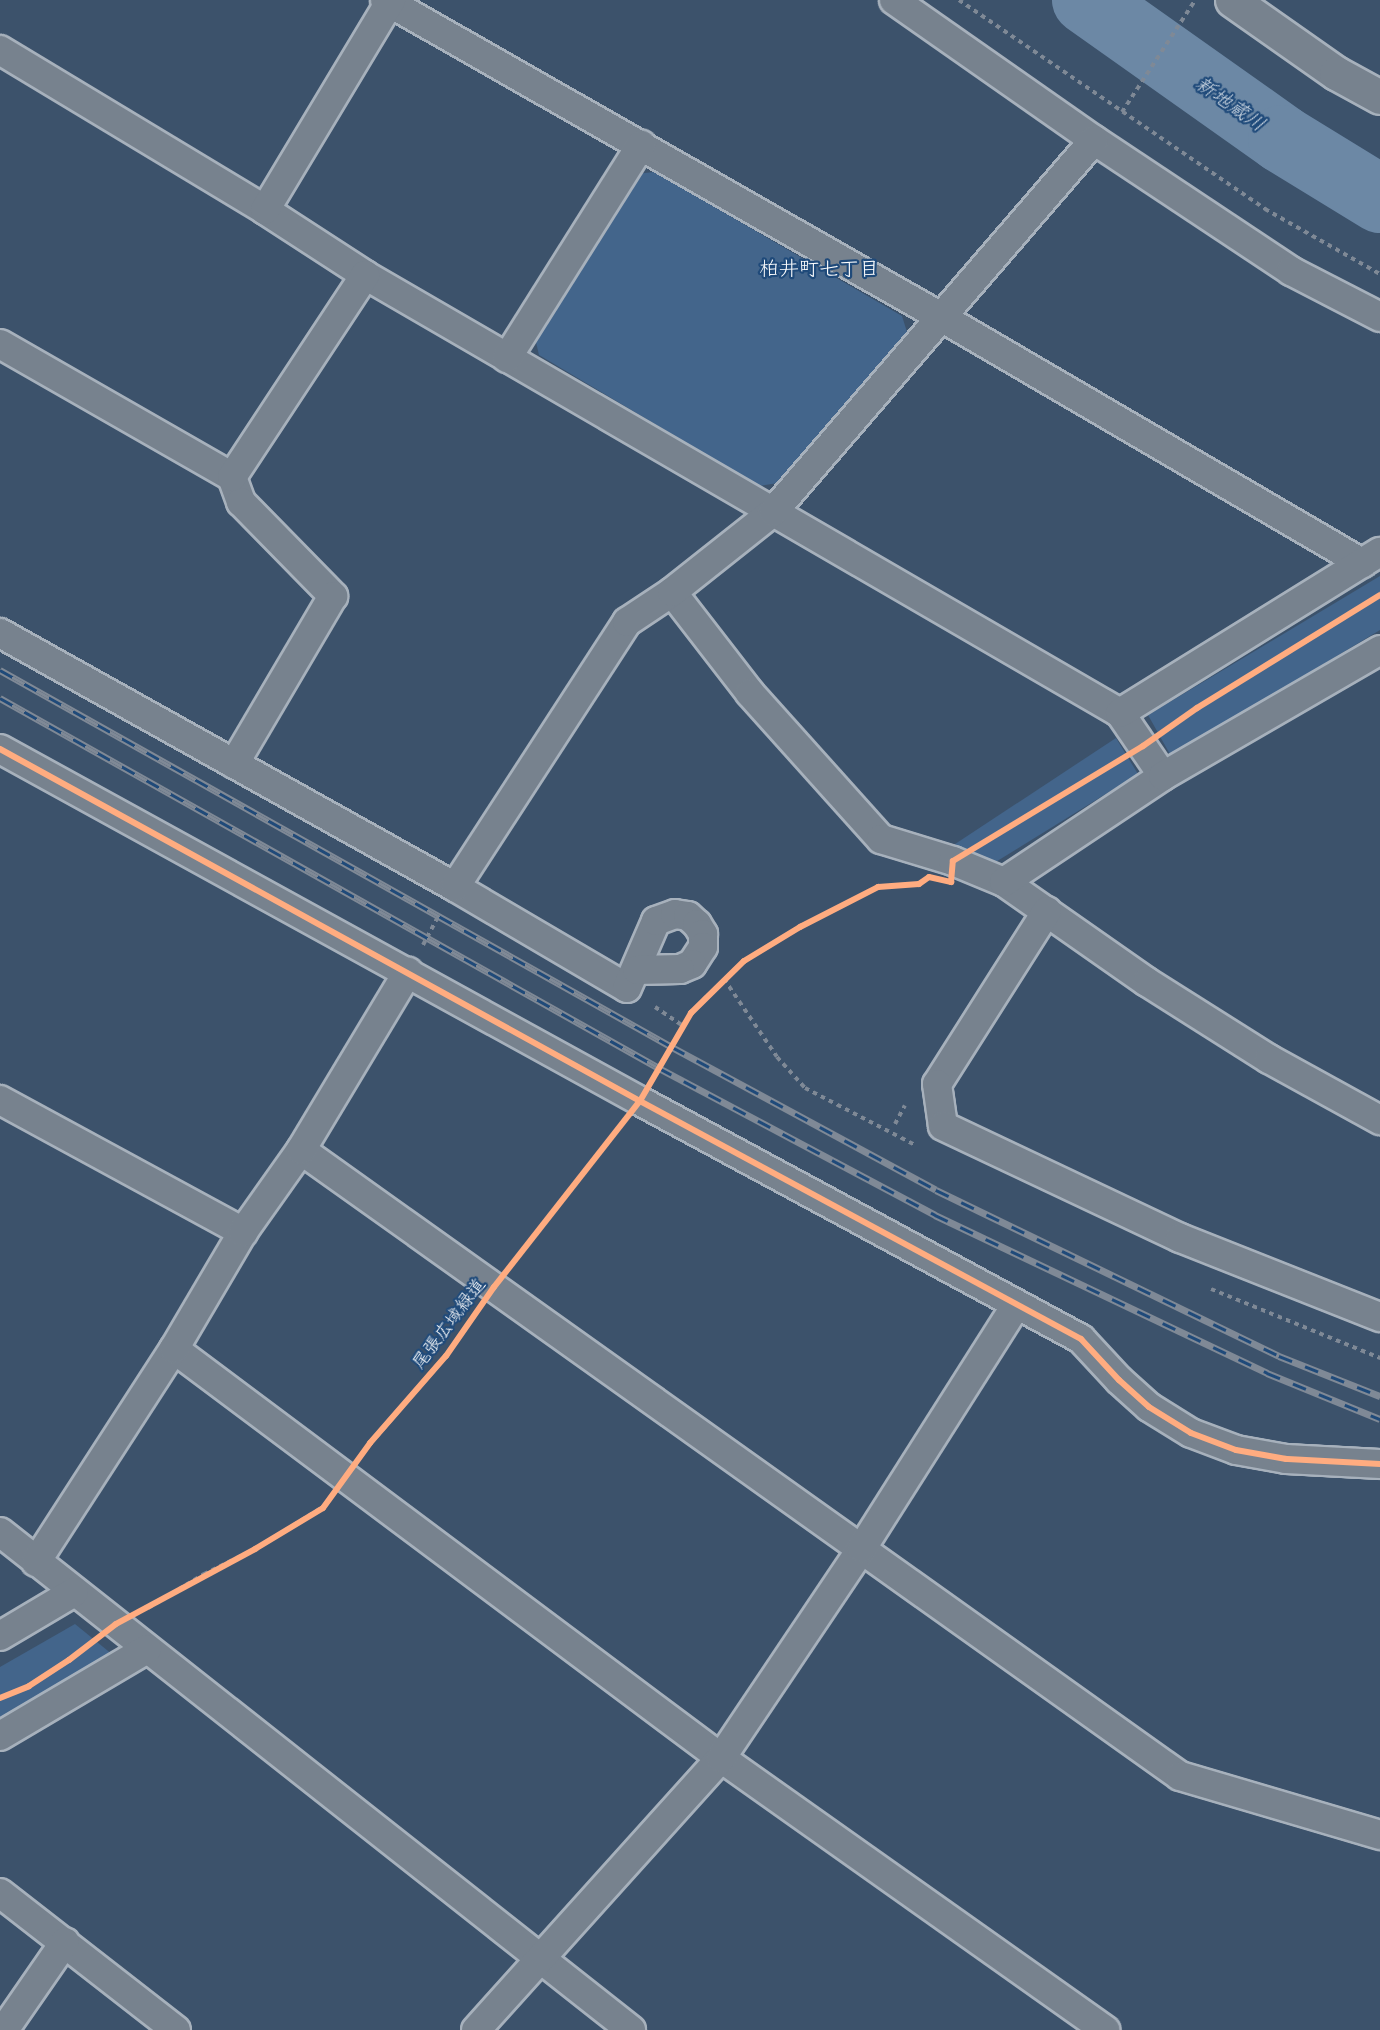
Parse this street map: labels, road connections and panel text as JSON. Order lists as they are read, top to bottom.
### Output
{
  "streets": {
    "cycle path": ["尾張広域緑道"]
  },
  "districts": ["柏井町七丁目"],
  "water": ["新地蔵川"]
}
